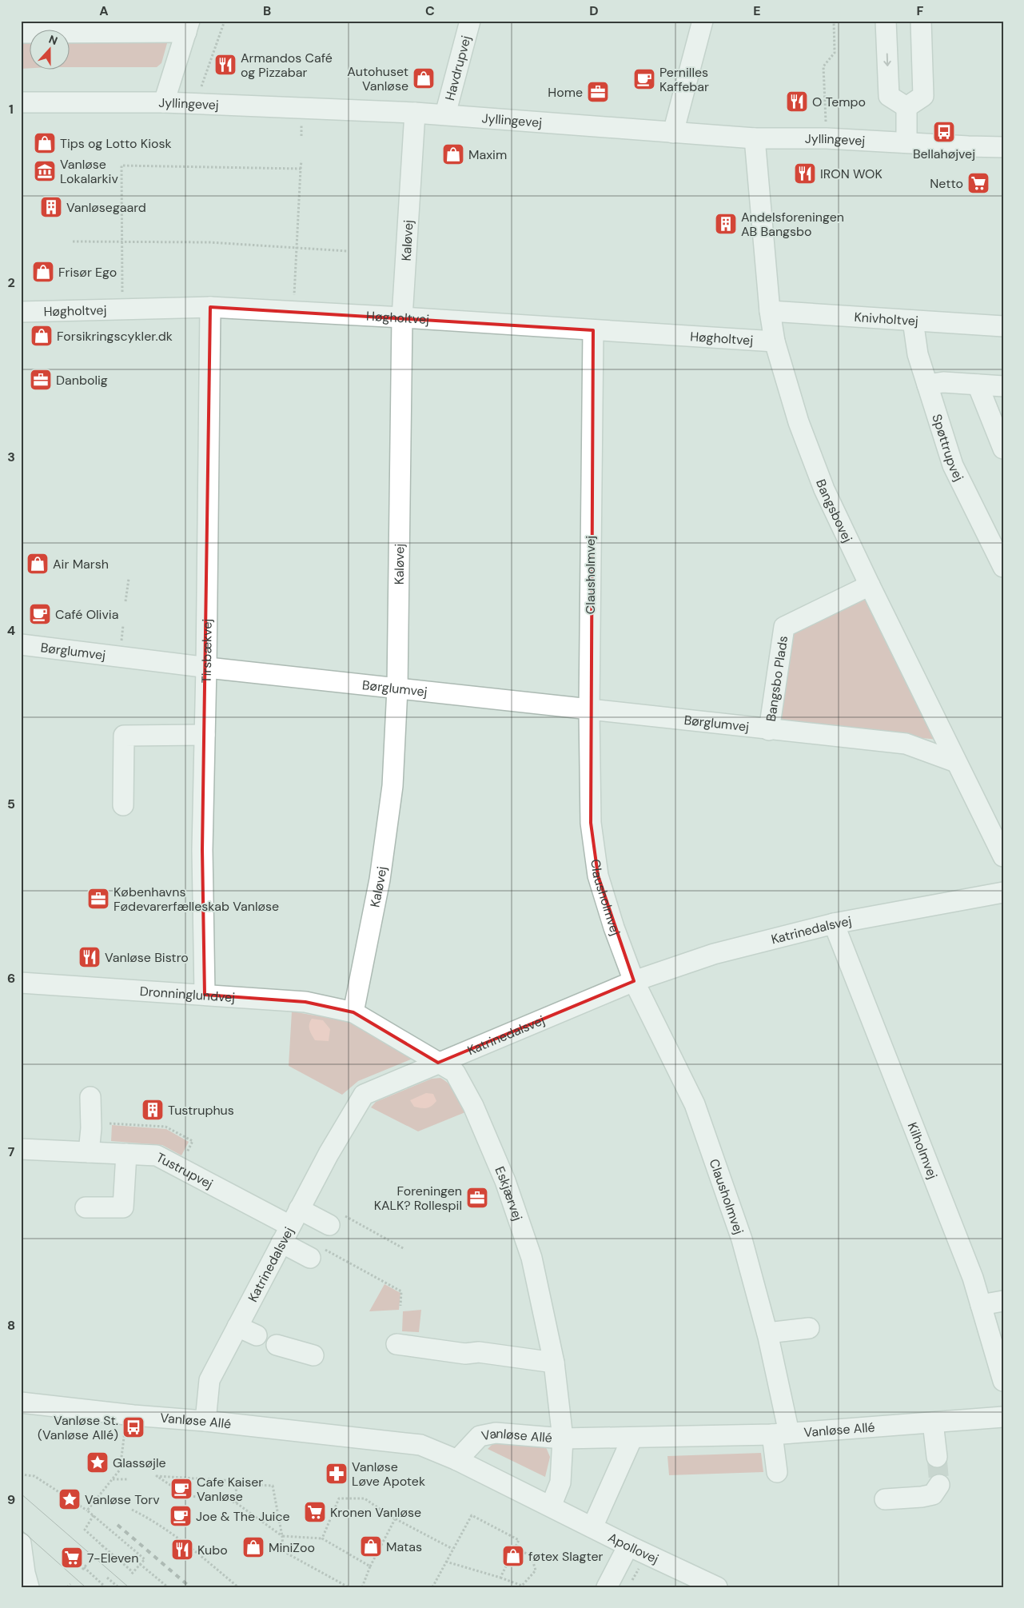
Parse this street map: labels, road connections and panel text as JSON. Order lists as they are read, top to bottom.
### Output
{
  "streets": {
    "street": [
      "Havdrupvej",
      "Jyllingevej",
      "Kaløvej",
      "Høgholtvej",
      "Knivholtvej",
      "Spøttrupvej",
      "Bangsbovej",
      "Clausholmvej",
      "Børglumvej",
      "Tirsbækvej",
      "Bangsbo Plads",
      "Katrinedalsvej",
      "Dronninglundvej",
      "Kilholmvej",
      "Tustrupvej",
      "Eskjærvej",
      "Vanløse Allé",
      "Apollovej"
    ]
  },
  "crossings": [
    ["Havdrupvej", "Jyllingevej"],
    ["Jyllingevej", "Kaløvej"],
    ["Jyllingevej", "Bangsbovej"],
    ["Kaløvej", "Høgholtvej"],
    ["Kaløvej", "Børglumvej"],
    ["Kaløvej", "Dronninglundvej"],
    ["Kaløvej", "Eskjærvej"],
    ["Høgholtvej", "Bangsbovej"],
    ["Høgholtvej", "Clausholmvej"],
    ["Høgholtvej", "Tirsbækvej"],
    ["Knivholtvej", "Spøttrupvej"],
    ["Knivholtvej", "Bangsbovej"],
    ["Bangsbovej", "Bangsbo Plads"],
    ["Clausholmvej", "Børglumvej"],
    ["Clausholmvej", "Katrinedalsvej"],
    ["Clausholmvej", "Vanløse Allé"],
    ["Børglumvej", "Tirsbækvej"],
    ["Børglumvej", "Bangsbo Plads"],
    ["Tirsbækvej", "Dronninglundvej"],
    ["Katrinedalsvej", "Kilholmvej"],
    ["Katrinedalsvej", "Tustrupvej"],
    ["Katrinedalsvej", "Eskjærvej"],
    ["Katrinedalsvej", "Vanløse Allé"],
    ["Dronninglundvej", "Eskjærvej"],
    ["Eskjærvej", "Vanløse Allé"],
    ["Vanløse Allé", "Apollovej"]
  ],
  "places": {
    "restaurant": [
      "Armandos Café og Pizzabar",
      "O Tempo",
      "IRON WOK",
      "Vanløse Bistro",
      "Kubo"
    ],
    "shop": [
      "Autohuset Vanløse",
      "Tips og Lotto Kiosk",
      "Maxim",
      "Frisør Ego",
      "Forsikringscykler.dk",
      "Air Marsh",
      "Matas",
      "MiniZoo",
      "føtex Slagter"
    ],
    "cafe": [
      "Pernilles Kaffebar",
      "Café Olivia",
      "Cafe Kaiser Vanløse",
      "Joe & The Juice"
    ],
    "office": [
      "Home",
      "Danbolig",
      "Københavns Fødevarerfælleskab Vanløse",
      "Foreningen KALK? Rollespil"
    ],
    "bus stop": ["Bellahøjvej", "Vanløse St. (Vanløse Allé)"],
    "museum": ["Vanløse Lokalarkiv"],
    "supermarket": ["Netto", "Kronen Vanløse", "7-Eleven"],
    "building": ["Vanløsegaard", "Andelsforeningen AB Bangsbo", "Tustruphus"],
    "place": ["Glassøjle", "Vanløse Torv"],
    "pharmacy": ["Vanløse Løve Apotek"]
  },
  "north": "top",
  "grid": {
    "columns": [
      "A",
      "B",
      "C",
      "D",
      "E",
      "F"
    ],
    "rows": [
      "1",
      "2",
      "3",
      "4",
      "5",
      "6",
      "7",
      "8",
      "9"
    ]
  }
}
